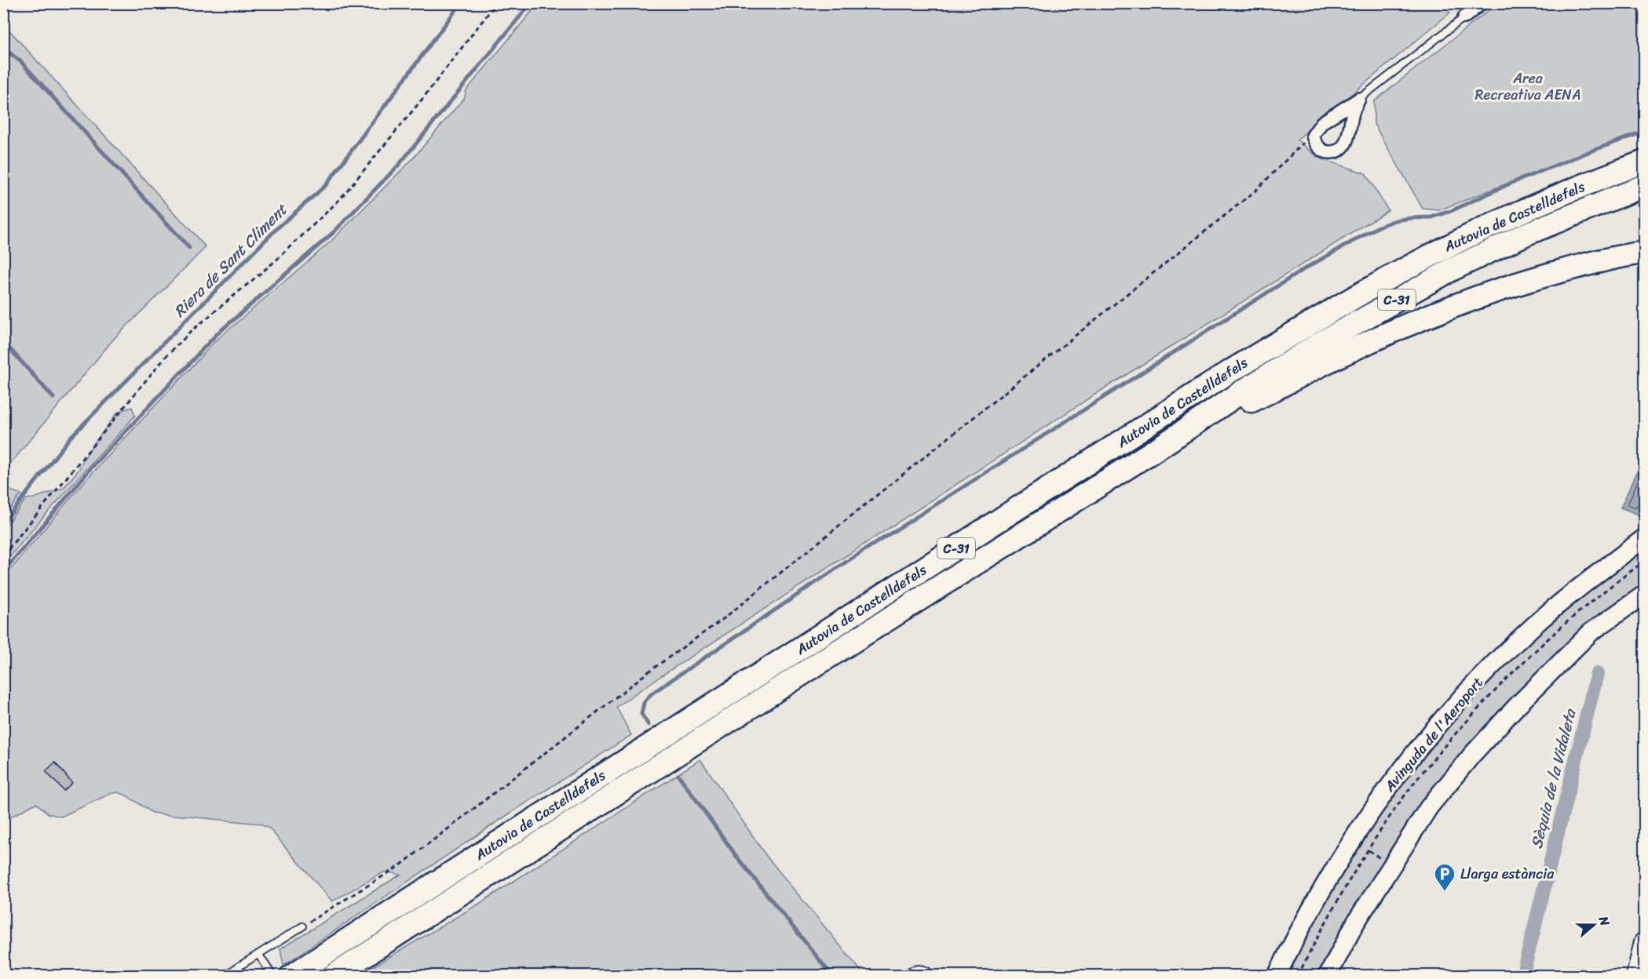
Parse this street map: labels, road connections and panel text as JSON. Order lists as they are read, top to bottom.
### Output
{
  "streets": {
    "highway": ["Autovia de Castelldefels", "C-31"],
    "street": ["Avinguda de l'Aeroport"]
  },
  "water": ["Riera de Sant Climent", "Sèquia de la Vidaleta"],
  "parks": ["Area Recreativa AENA"],
  "places": {
    "parking": ["Llarga estància"]
  },
  "north": "right"
}
